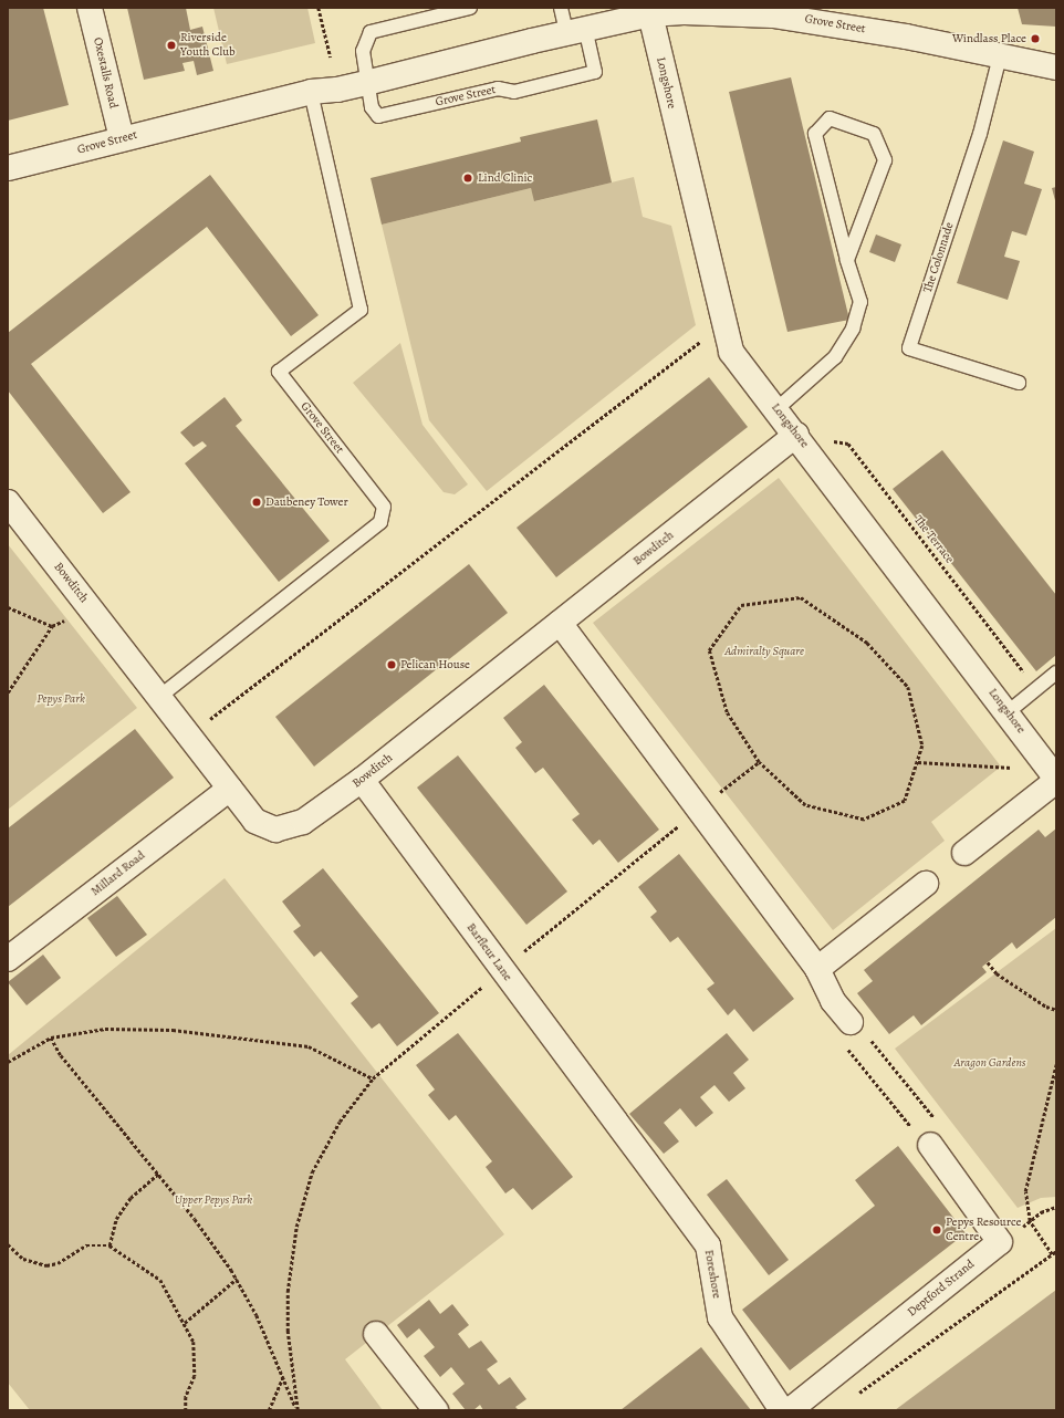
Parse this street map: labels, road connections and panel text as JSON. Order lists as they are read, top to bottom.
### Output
{
  "streets": {
    "street": [
      "Grove Street",
      "Oxestalls Road",
      "Longshore",
      "Bowditch",
      "Millard Road",
      "Barfleur Lane",
      "Foreshore",
      "Deptford Strand"
    ],
    "lane": ["The Colonnade"],
    "path": ["The Terrace"]
  },
  "crossings": [
    ["Grove Street", "Oxestalls Road"],
    ["Grove Street", "Longshore"],
    ["Grove Street", "The Colonnade"],
    ["Grove Street", "Bowditch"],
    ["Longshore", "The Terrace"],
    ["Longshore", "Bowditch"],
    ["The Terrace", "Bowditch"],
    ["Bowditch", "Millard Road"],
    ["Bowditch", "Barfleur Lane"],
    ["Barfleur Lane", "Foreshore"]
  ],
  "parks": [
    "Admiralty Square",
    "Pepys Park",
    "Aragon Gardens",
    "Upper Pepys Park"
  ],
  "places": [
    "Windlass Place",
    "Riverside Youth Club",
    "Lind Clinic",
    "Daubeney Tower",
    "Pelican House",
    "Pepys Resource Centre"
  ]
}
